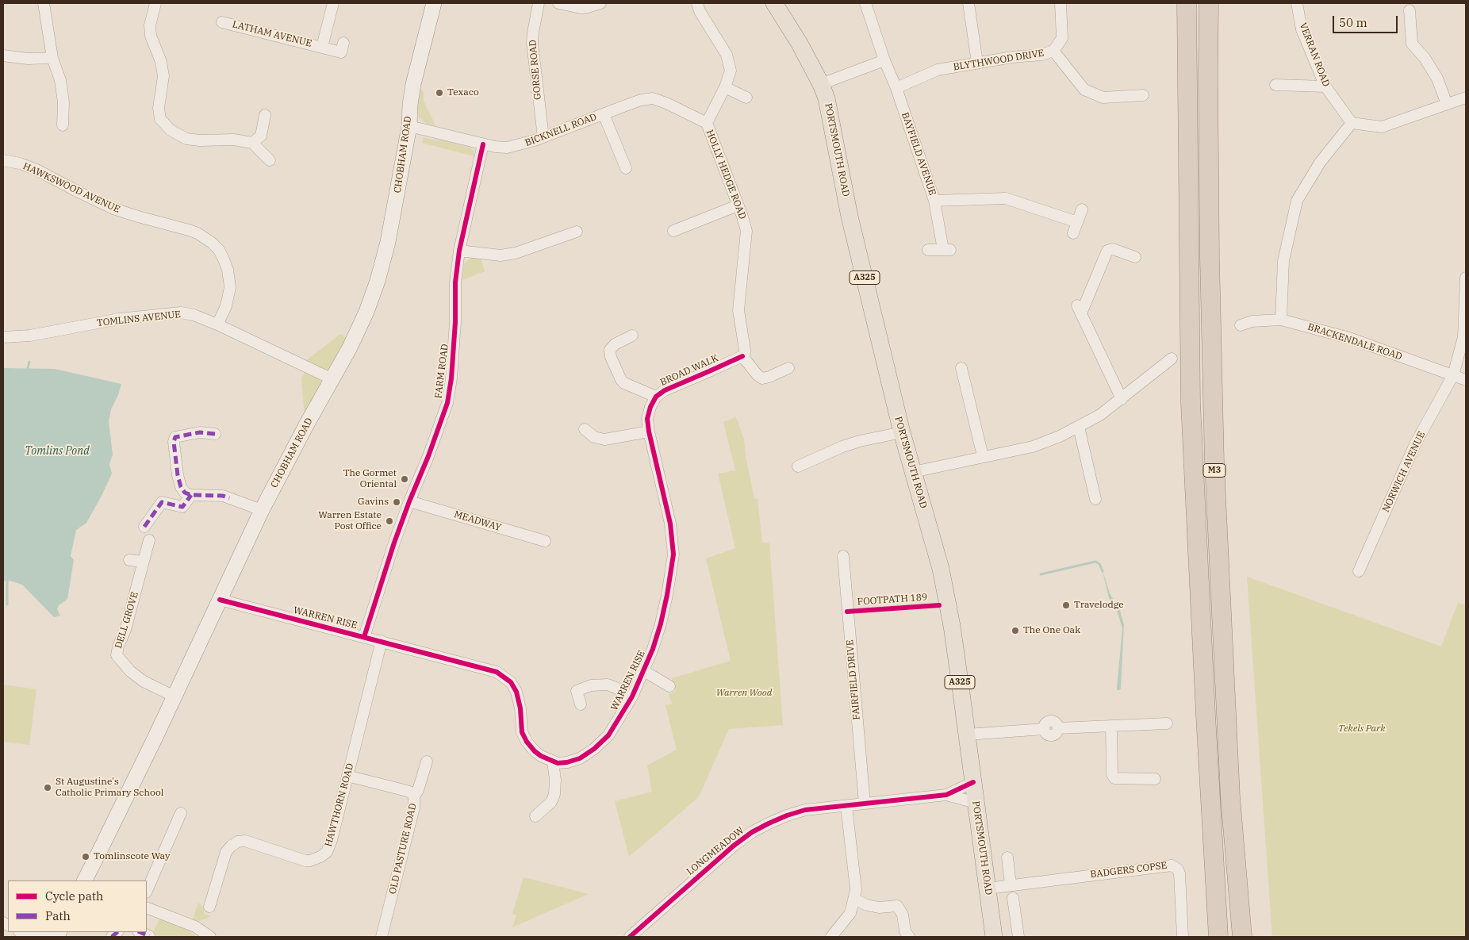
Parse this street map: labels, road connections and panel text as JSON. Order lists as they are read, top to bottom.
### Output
{
  "streets": {
    "highway": ["M3"],
    "main road": ["PORTSMOUTH ROAD", "CHOBHAM ROAD", "A325"],
    "street": [
      "LATHAM AVENUE",
      "VERRAN ROAD",
      "BLYTHWOOD DRIVE",
      "GORSE ROAD",
      "BICKNELL ROAD",
      "BAYFIELD AVENUE",
      "HOLLY HEDGE ROAD",
      "HAWKSWOOD AVENUE",
      "TOMLINS AVENUE",
      "BRACKENDALE ROAD",
      "BROAD WALK",
      "FARM ROAD",
      "NORWICH AVENUE",
      "MEADWAY",
      "WARREN RISE",
      "DELL GROVE",
      "FAIRFIELD DRIVE",
      "HAWTHORN ROAD",
      "OLD PASTURE ROAD",
      "LONGMEADOW",
      "BADGERS COPSE"
    ],
    "cycle path": ["FOOTPATH 189"]
  },
  "crossings": [
    ["BLYTHWOOD DRIVE", "BAYFIELD AVENUE"],
    ["GORSE ROAD", "BICKNELL ROAD"],
    ["BICKNELL ROAD", "CHOBHAM ROAD"],
    ["BICKNELL ROAD", "HOLLY HEDGE ROAD"],
    ["BICKNELL ROAD", "FARM ROAD"],
    ["PORTSMOUTH ROAD", "BADGERS COPSE"],
    ["CHOBHAM ROAD", "TOMLINS AVENUE"],
    ["CHOBHAM ROAD", "WARREN RISE"],
    ["CHOBHAM ROAD", "DELL GROVE"],
    ["HOLLY HEDGE ROAD", "BROAD WALK"],
    ["HAWKSWOOD AVENUE", "TOMLINS AVENUE"],
    ["BRACKENDALE ROAD", "NORWICH AVENUE"],
    ["BROAD WALK", "WARREN RISE"],
    ["FARM ROAD", "MEADWAY"],
    ["FARM ROAD", "WARREN RISE"],
    ["WARREN RISE", "HAWTHORN ROAD"],
    ["FAIRFIELD DRIVE", "LONGMEADOW"]
  ],
  "water": ["Tomlins Pond"],
  "parks": ["Warren Wood", "Tekels Park"],
  "places": [
    "Texaco",
    "The Gormet Oriental",
    "Gavins",
    "Warren Estate Post Office",
    "Travelodge",
    "The One Oak",
    "St Augustine's Catholic Primary School",
    "Tomlinscote Way"
  ],
  "legend": ["Cycle path", "Path"],
  "scale_bar": "50 m"
}
